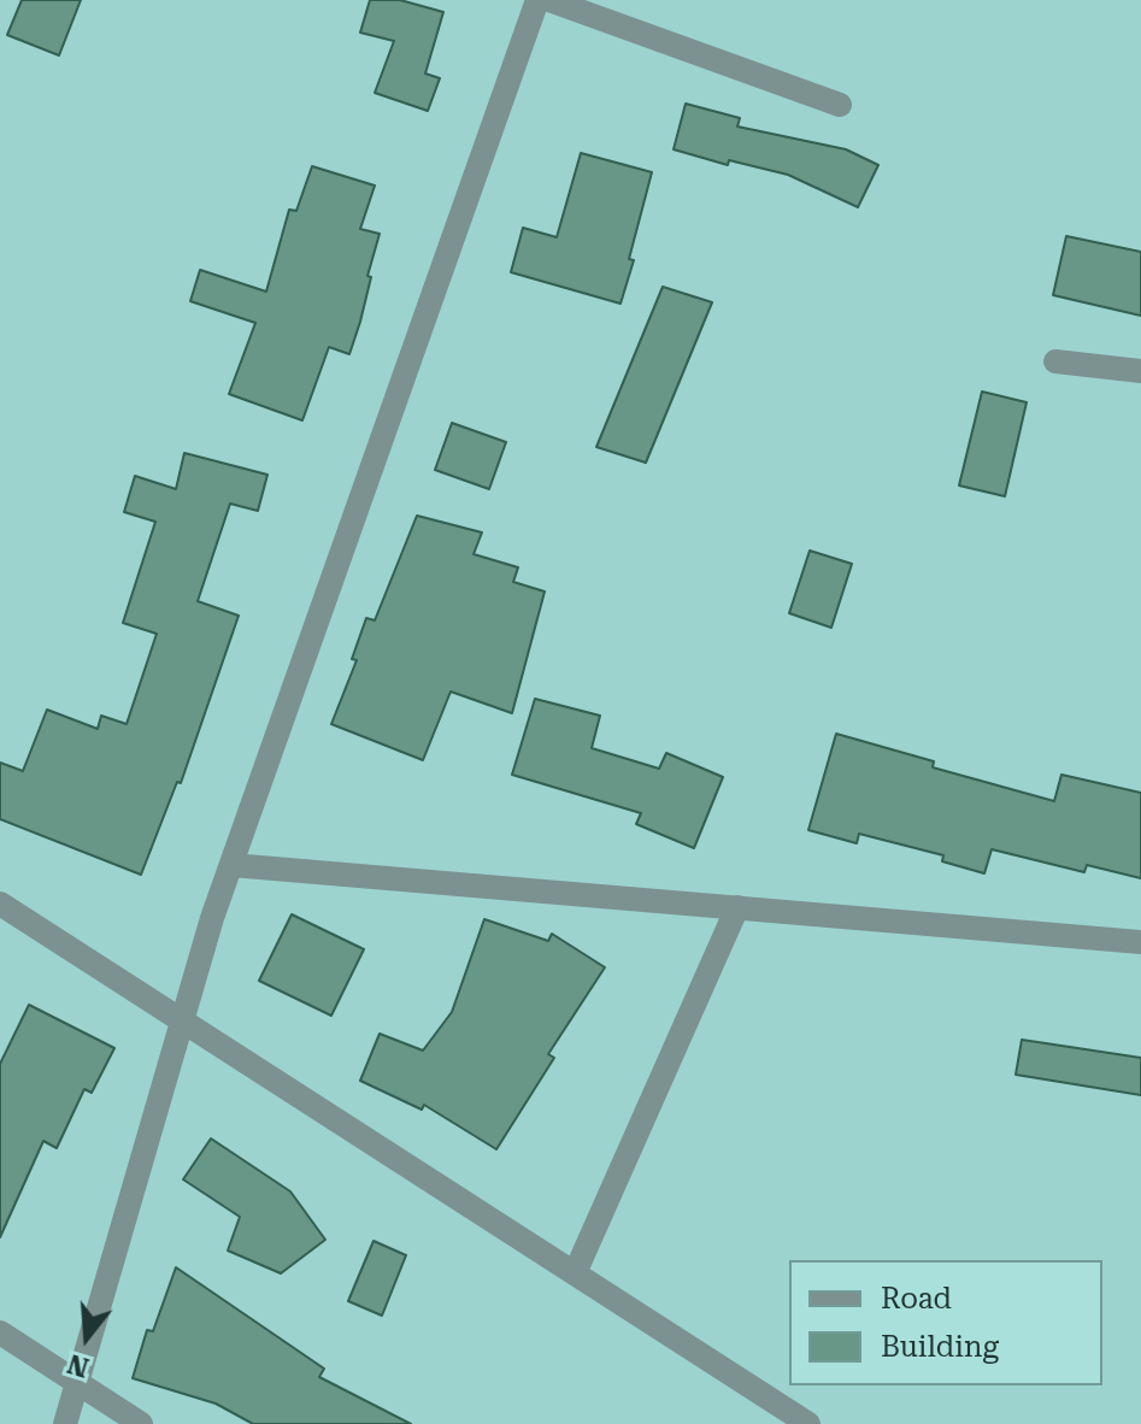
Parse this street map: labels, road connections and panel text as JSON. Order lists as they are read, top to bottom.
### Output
{
  "legend": ["Road", "Building"],
  "north": "bottom"
}
